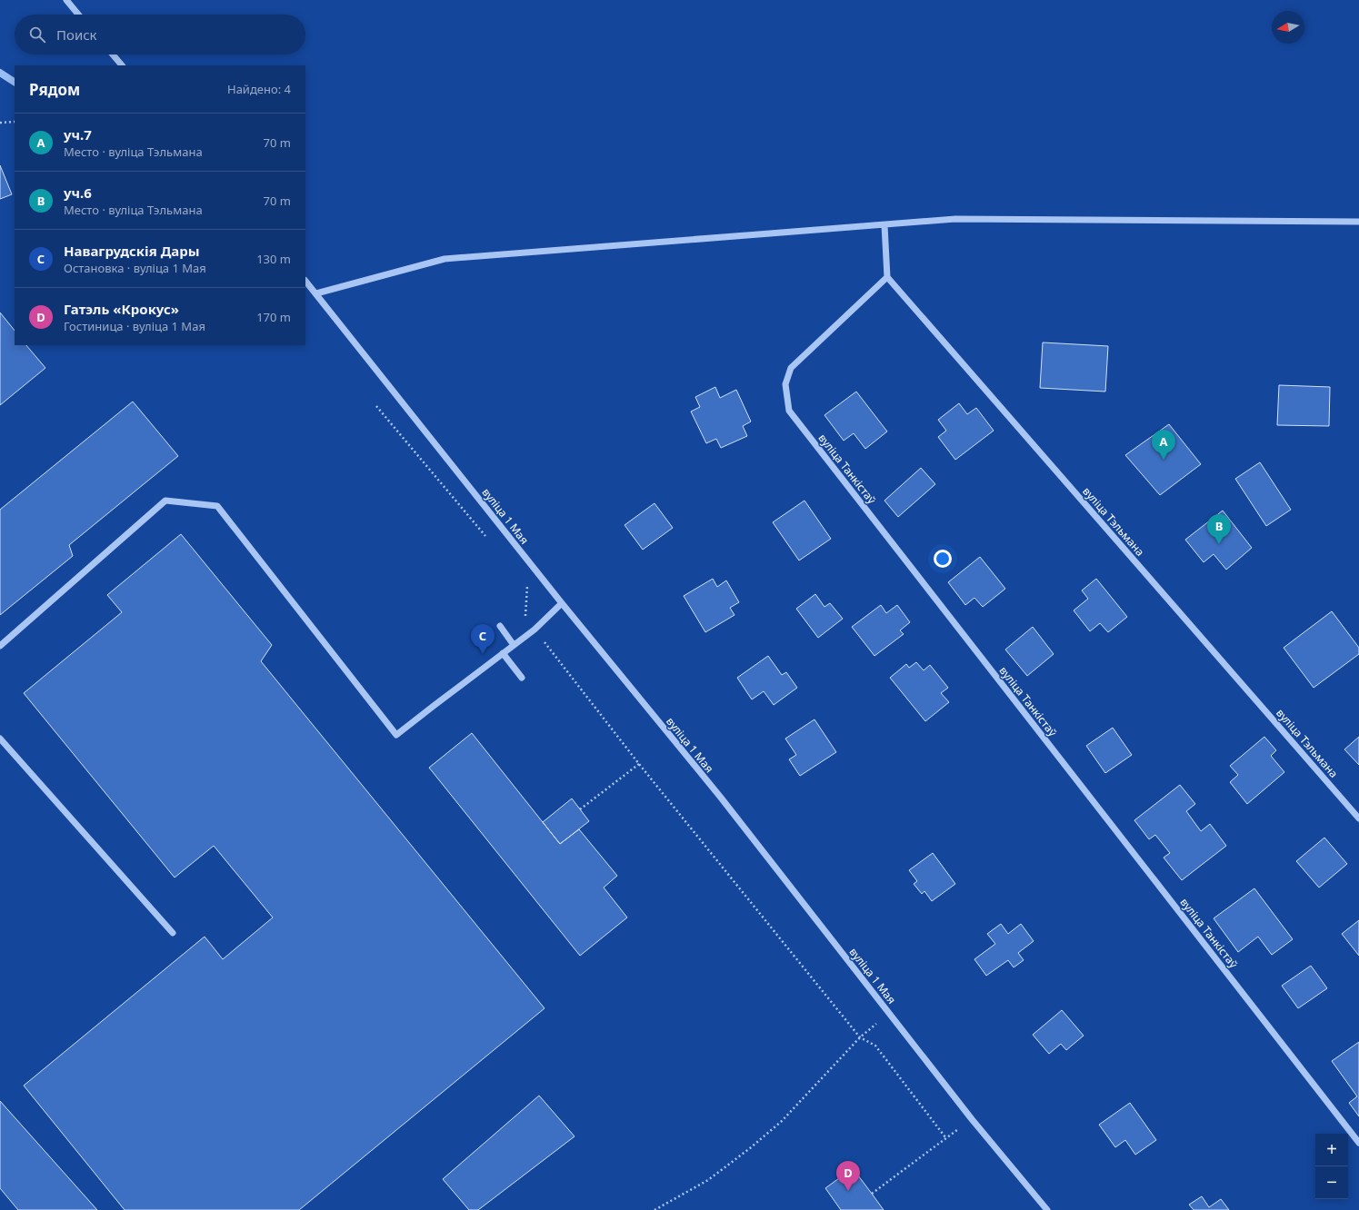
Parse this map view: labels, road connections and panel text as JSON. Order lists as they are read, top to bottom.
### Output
{
  "streets": {
    "street": ["вуліца Танкістаў", "вуліца 1 Мая", "вуліца Тэльмана"]
  },
  "crossings": [
    ["вуліца Танкістаў", "вуліца Тэльмана"]
  ],
  "north": "left",
  "page": {
    "search": "Поиск",
    "heading": ["Рядом", "Найдено: 4"],
    "list": [
      {
        "mark": "A",
        "name": "уч.7",
        "note": "Место · вуліца Тэльмана",
        "value": "70 m"
      },
      {
        "mark": "B",
        "name": "уч.6",
        "note": "Место · вуліца Тэльмана",
        "value": "70 m"
      },
      {
        "mark": "C",
        "name": "Навагрудскія Дары",
        "note": "Остановка · вуліца 1 Мая",
        "value": "130 m"
      },
      {
        "mark": "D",
        "name": "Гатэль «Крокус»",
        "note": "Гостиница · вуліца 1 Мая",
        "value": "170 m"
      }
    ],
    "pins": [
      "A",
      "B",
      "C",
      "D"
    ],
    "map_buttons": ["+", "−"]
  }
}
